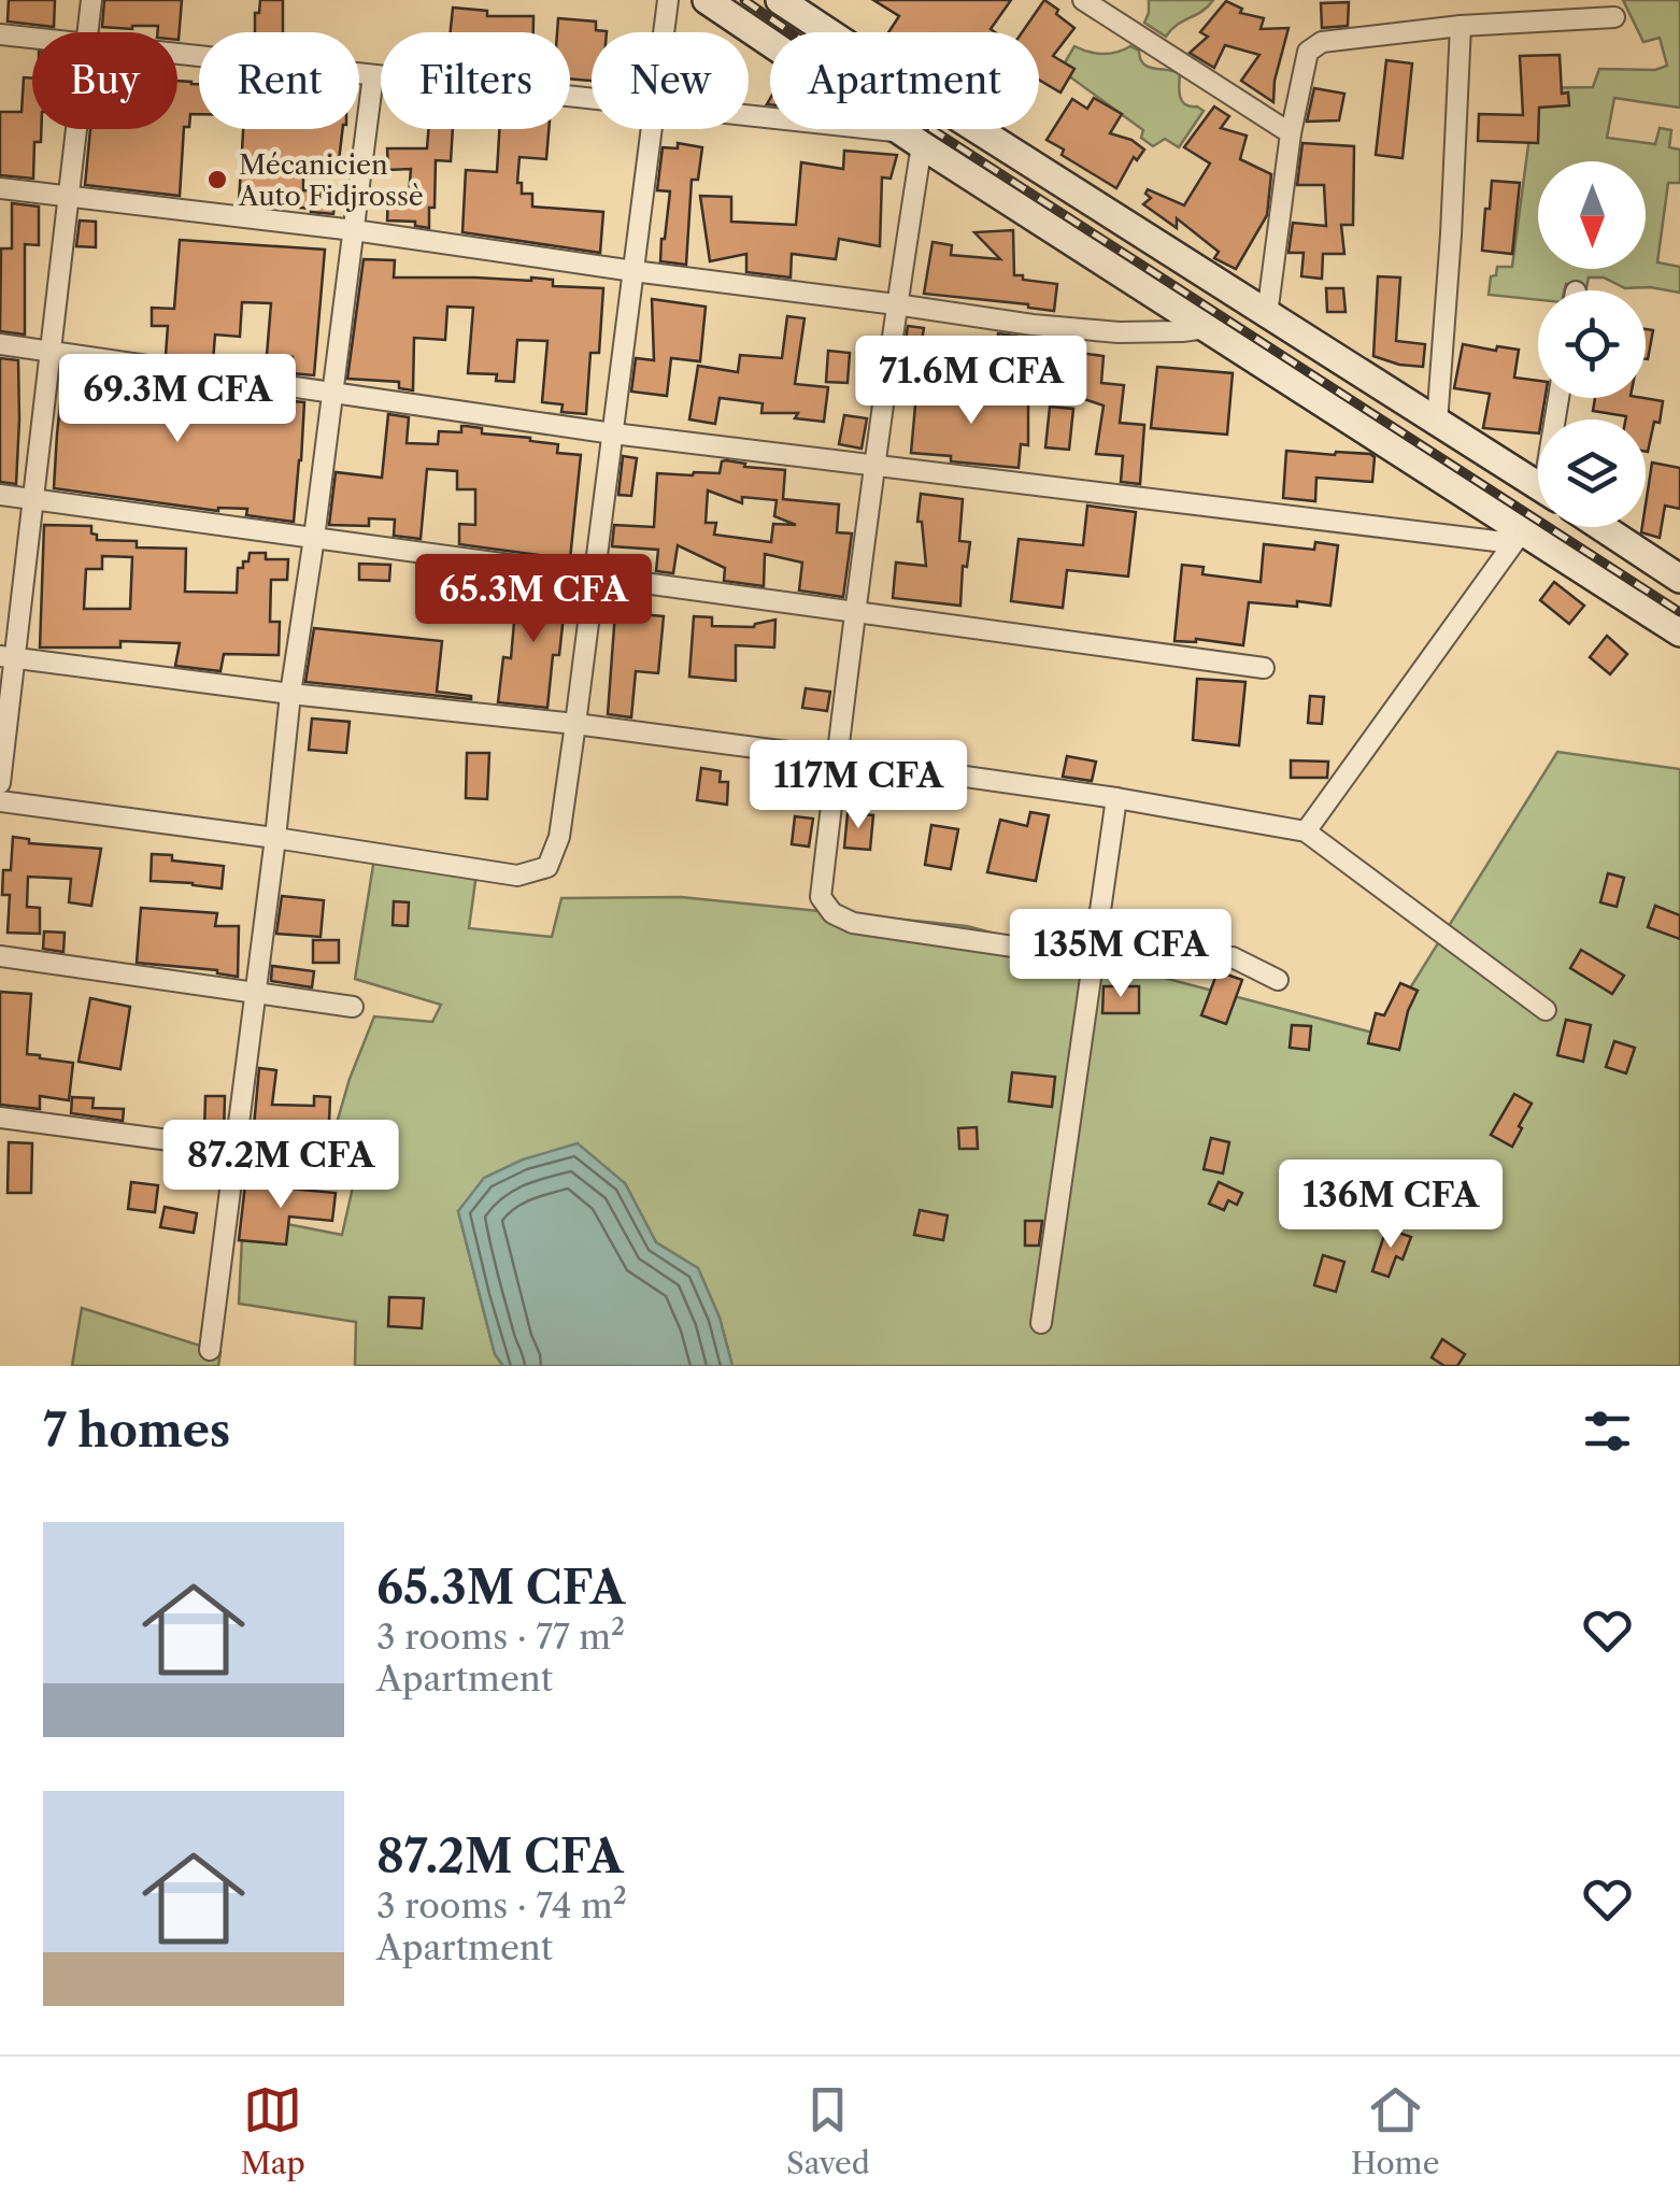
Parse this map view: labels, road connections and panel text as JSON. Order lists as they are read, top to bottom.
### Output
{
  "places": ["Mécanicien Auto Fidjrossè"],
  "north": "bottom",
  "page": {
    "chip": [
      "Buy",
      "Rent",
      "Filters",
      "New",
      "Apartment"
    ],
    "price": [
      "71.6M CFA",
      "69.3M CFA",
      "65.3M CFA",
      "117M CFA",
      "135M CFA",
      "87.2M CFA",
      "136M CFA"
    ],
    "heading": "7 homes",
    "list": [
      {
        "name": "65.3M CFA",
        "note": "3 rooms · 77 m² · Apartment"
      },
      {
        "name": "87.2M CFA",
        "note": "3 rooms · 74 m² · Apartment"
      }
    ],
    "tabs": ["Map", "Saved", "Home"]
  }
}
